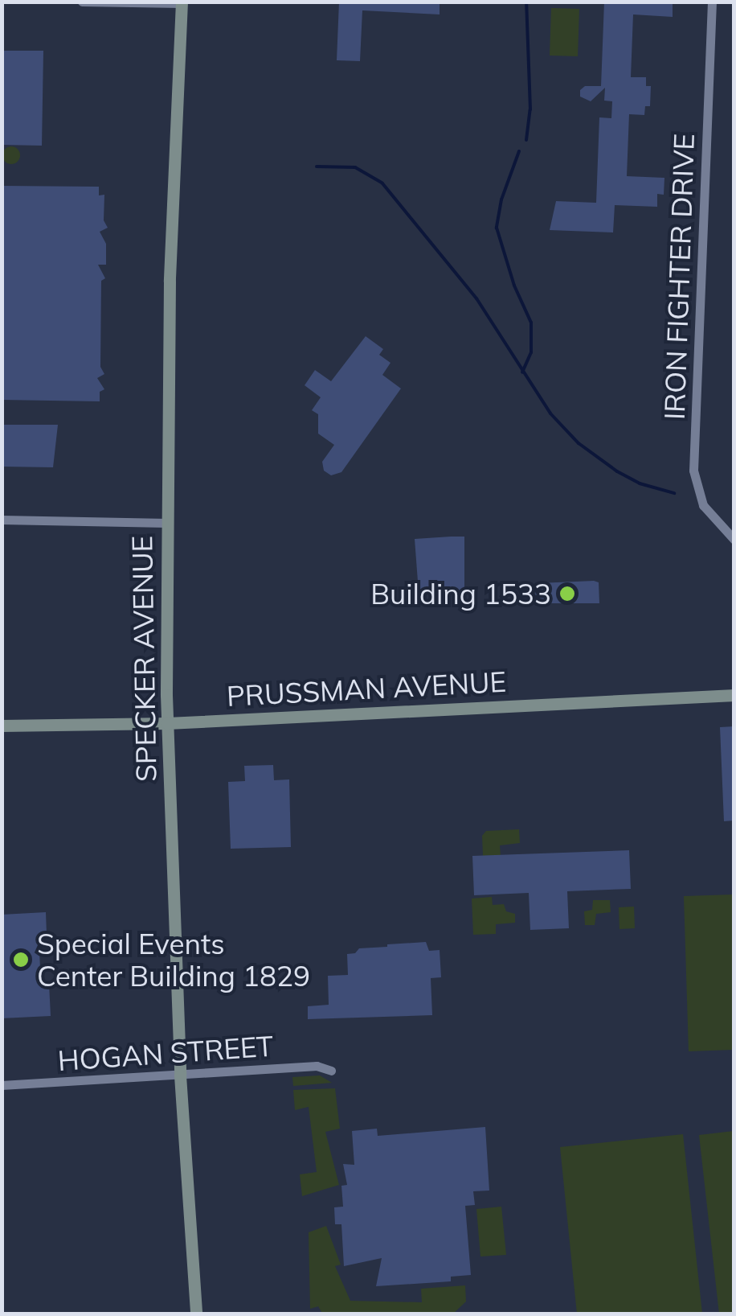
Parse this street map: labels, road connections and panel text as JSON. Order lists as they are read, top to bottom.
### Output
{
  "streets": {
    "street": [
      "IRON FIGHTER DRIVE",
      "SPECKER AVENUE",
      "PRUSSMAN AVENUE",
      "HOGAN STREET"
    ]
  },
  "crossings": [
    ["SPECKER AVENUE", "PRUSSMAN AVENUE"],
    ["SPECKER AVENUE", "HOGAN STREET"]
  ],
  "places": ["Building 1533", "Special Events Center Building 1829"]
}
